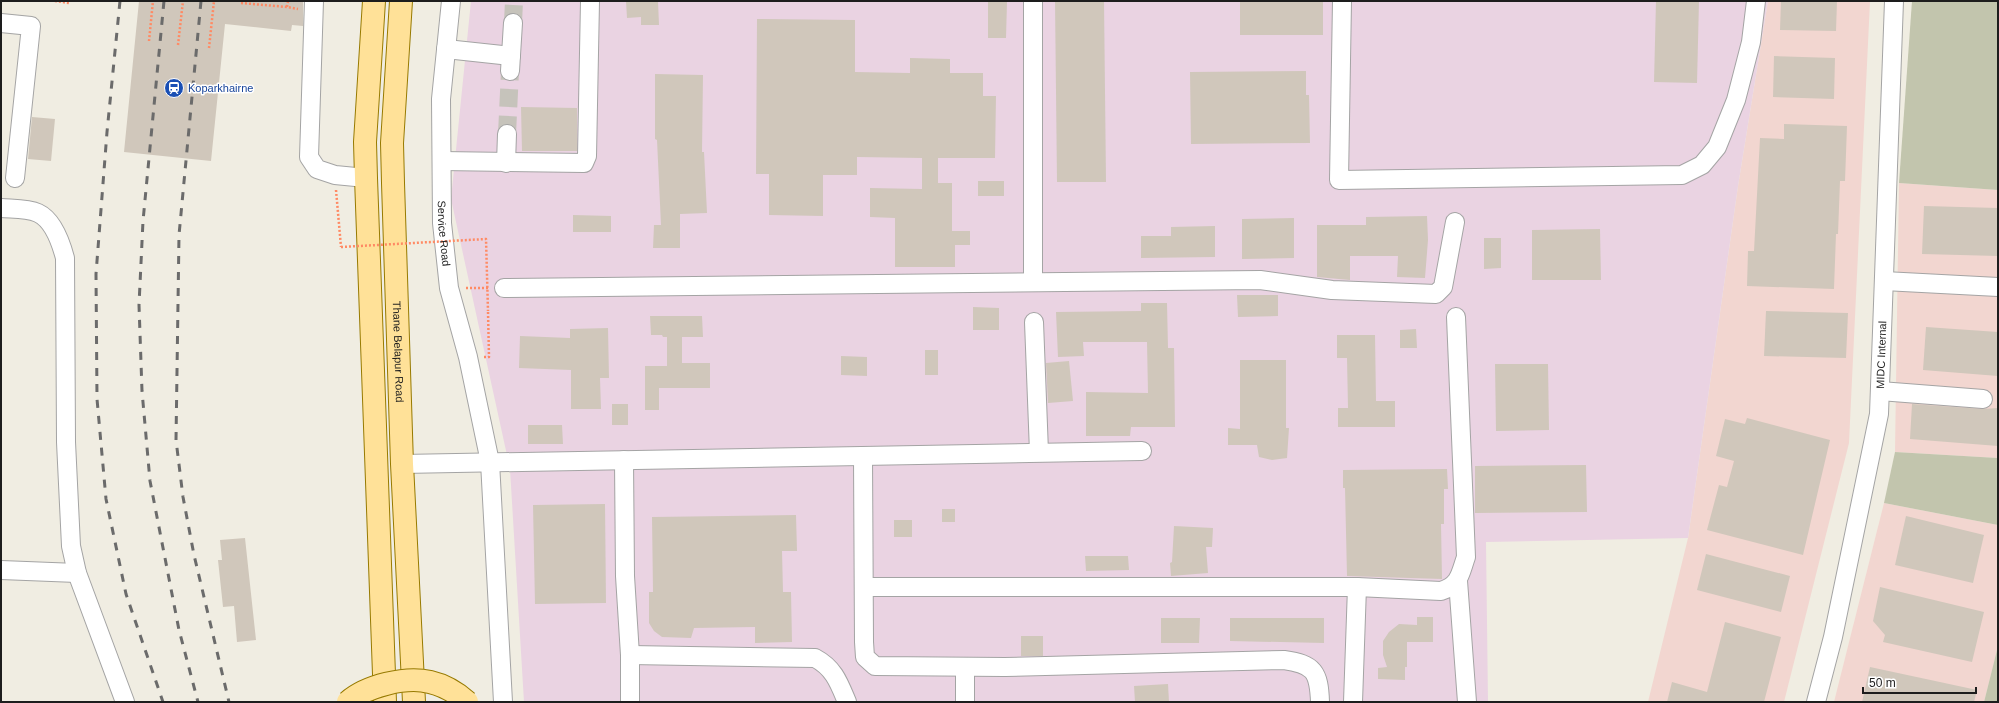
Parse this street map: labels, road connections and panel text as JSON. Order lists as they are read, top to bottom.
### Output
{
  "streets": {
    "main road": ["Thane Belapur Road"],
    "street": ["Service Road", "MIDC Internal"]
  },
  "places": {
    "station": ["Koparkhairne"]
  },
  "scale_bar": "50 m"
}
